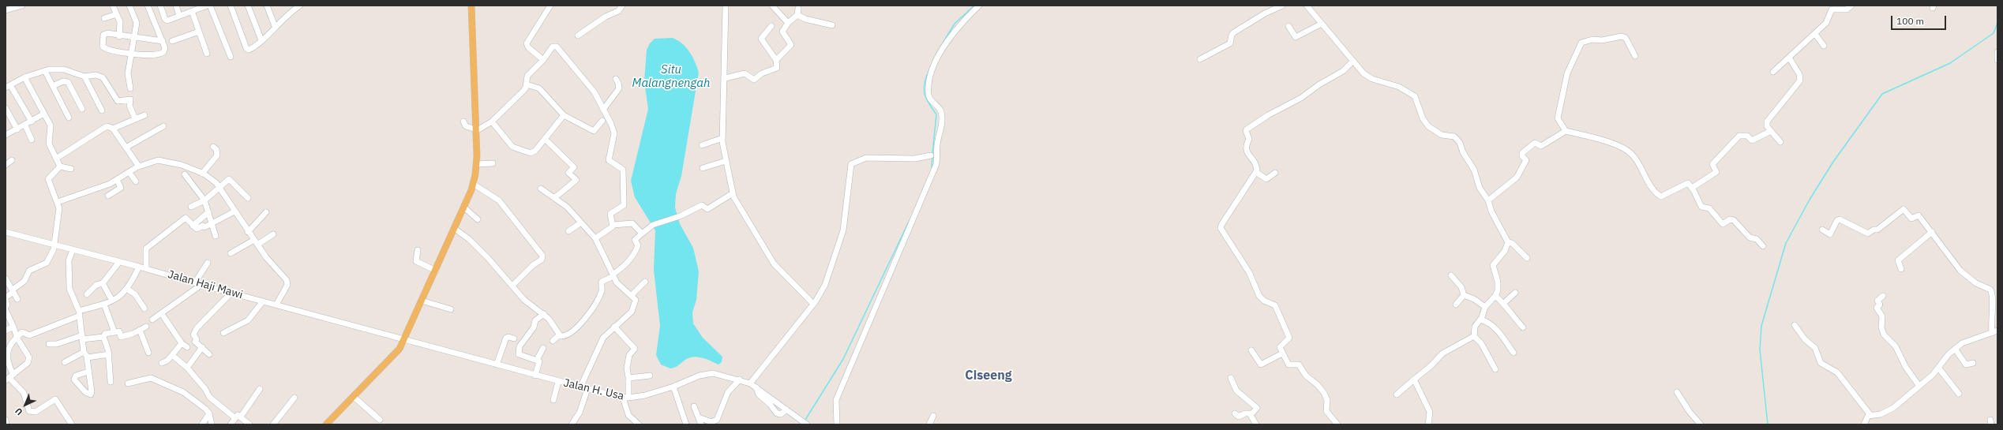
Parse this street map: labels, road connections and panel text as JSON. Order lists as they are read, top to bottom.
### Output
{
  "streets": {
    "street": ["Jalan Haji Mawi", "Jalan H. Usa"]
  },
  "crossings": [
    ["Jalan Haji Mawi", "Jalan H. Usa"]
  ],
  "districts": ["Ciseeng"],
  "water": ["Situ Malangnengah"],
  "scale_bar": "100 m",
  "north": "bottom left"
}
